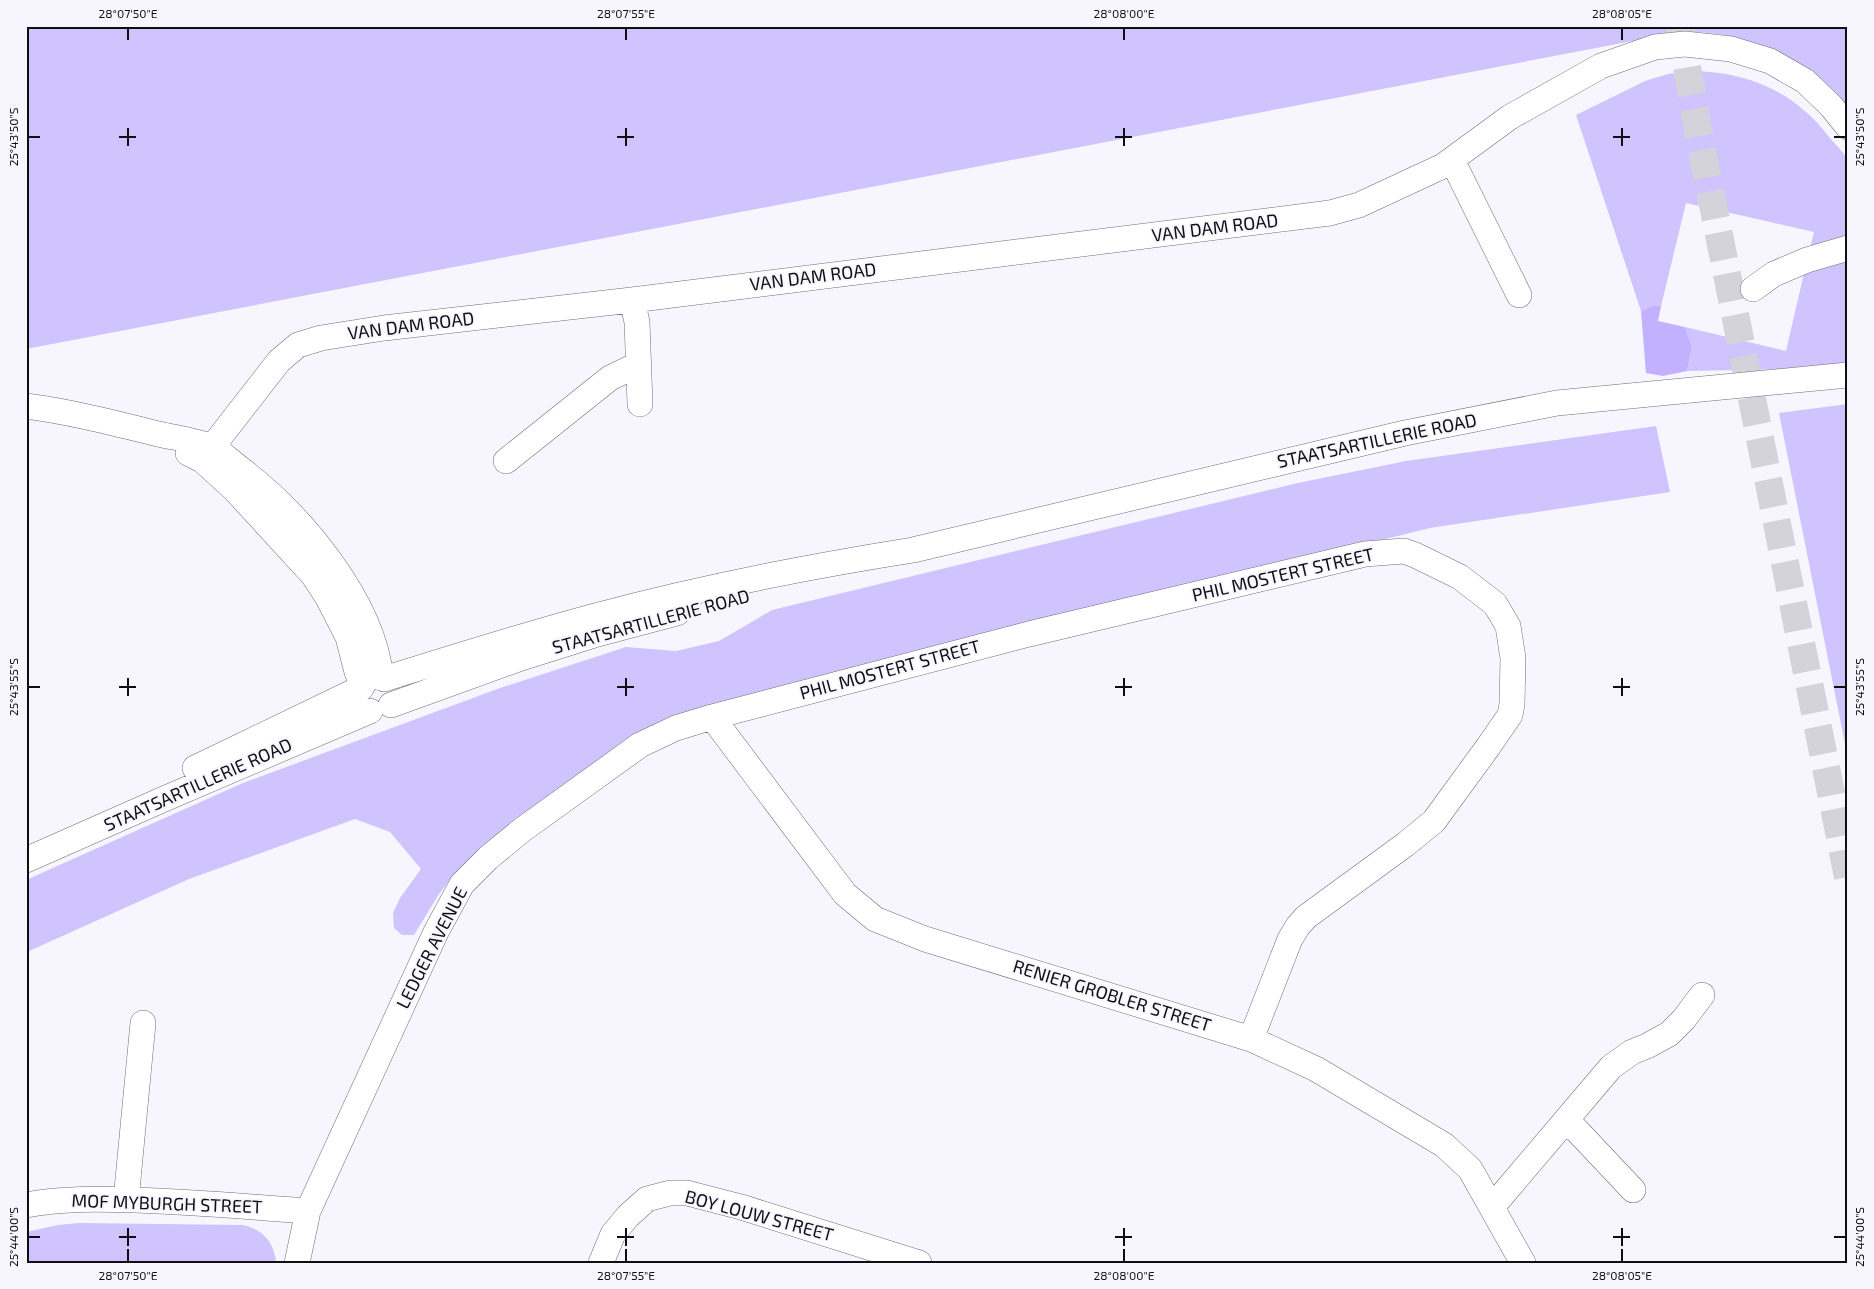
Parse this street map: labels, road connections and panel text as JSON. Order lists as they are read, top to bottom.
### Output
{
  "streets": {
    "street": [
      "VAN DAM ROAD",
      "STAATSARTILLERIE ROAD",
      "PHIL MOSTERT STREET",
      "LEDGER AVENUE",
      "RENIER GROBLER STREET",
      "MOF MYBURGH STREET",
      "BOY LOUW STREET"
    ]
  },
  "crossings": [
    ["PHIL MOSTERT STREET", "LEDGER AVENUE"],
    ["PHIL MOSTERT STREET", "RENIER GROBLER STREET"],
    ["LEDGER AVENUE", "RENIER GROBLER STREET"],
    ["LEDGER AVENUE", "MOF MYBURGH STREET"]
  ],
  "coordinates": [
    "28°07'50\"E",
    "28°07'55\"E",
    "28°08'00\"E",
    "28°08'05\"E",
    "25°43'50\"S",
    "25°43'55\"S",
    "25°44'00\"S"
  ]
}
